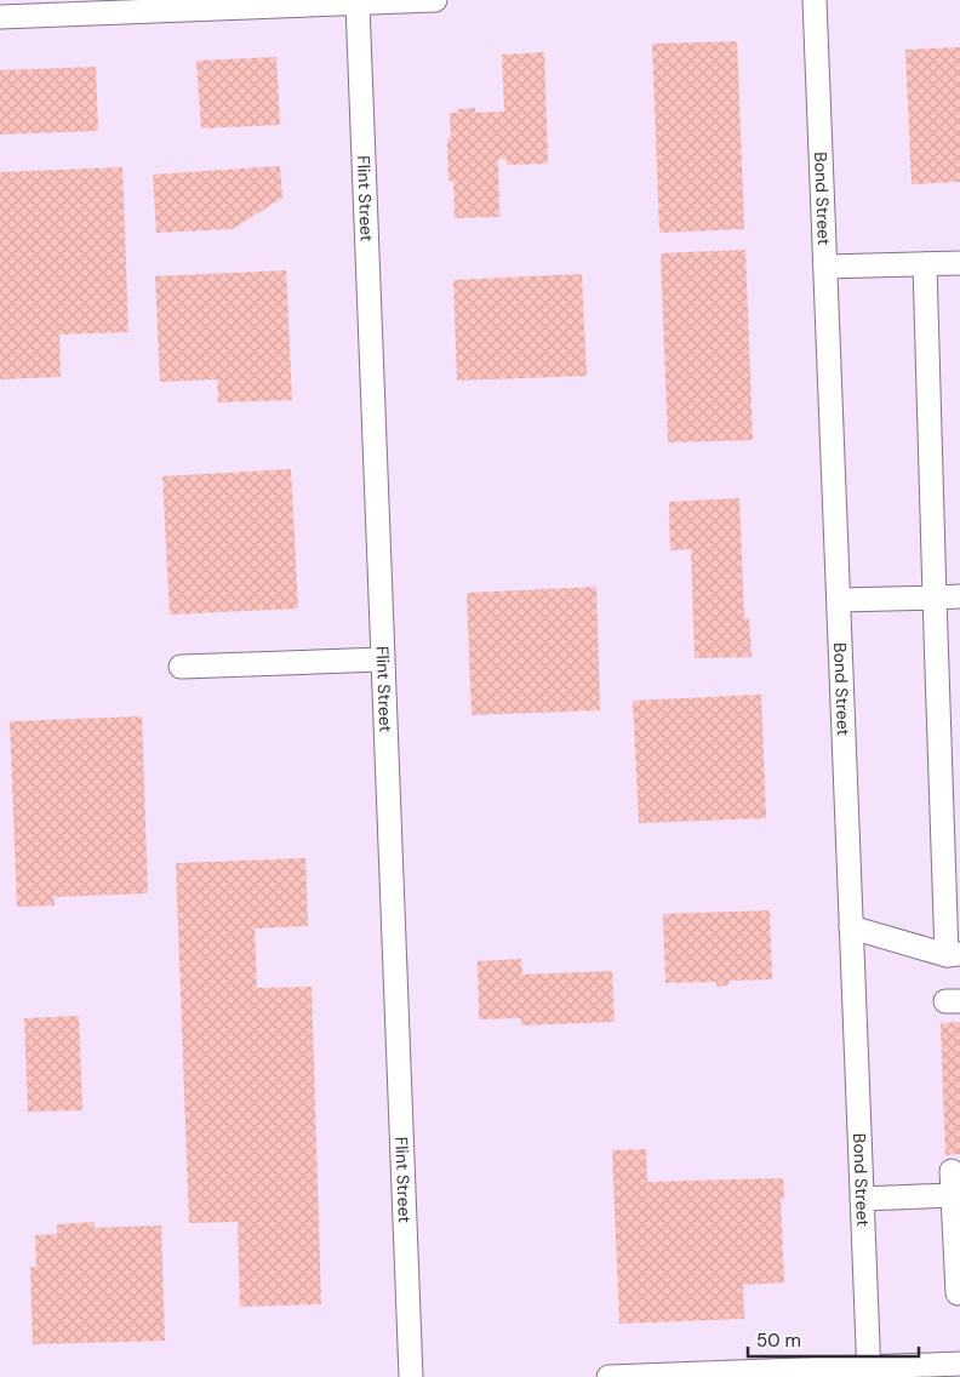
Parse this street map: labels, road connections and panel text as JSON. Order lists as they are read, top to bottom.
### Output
{
  "streets": {
    "street": ["Bond Street", "Flint Street"]
  },
  "scale_bar": "50 m"
}
